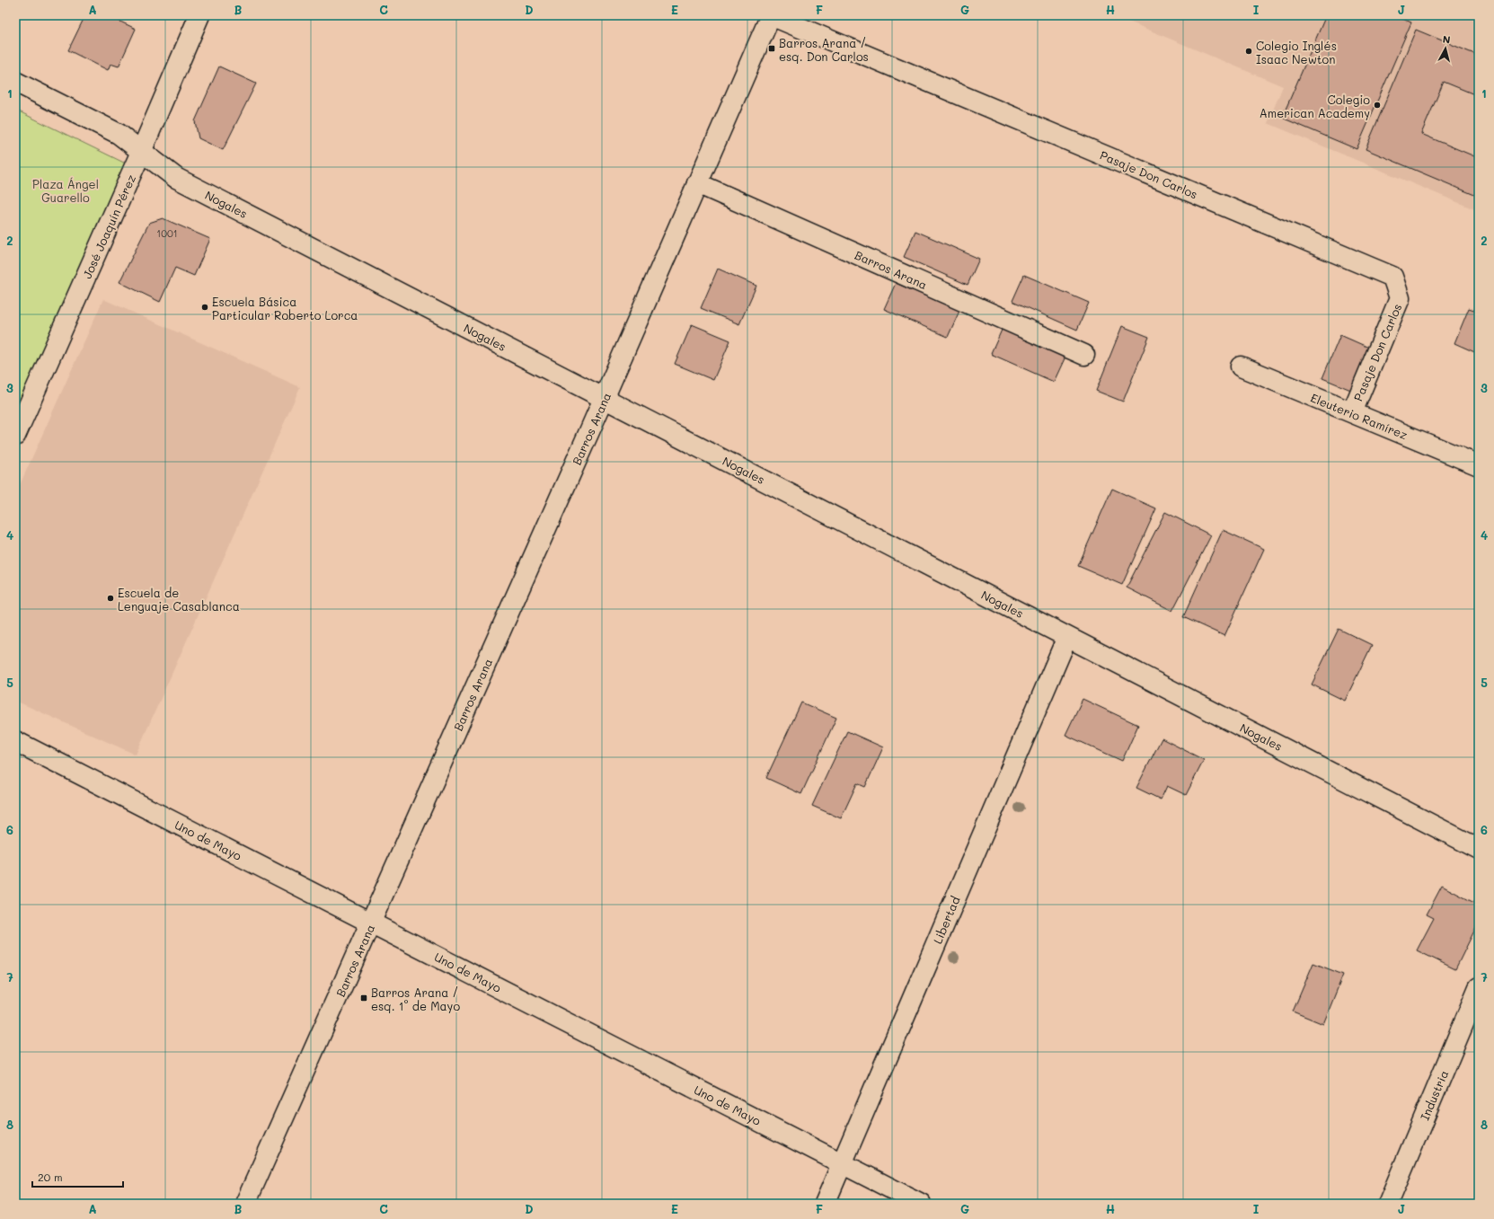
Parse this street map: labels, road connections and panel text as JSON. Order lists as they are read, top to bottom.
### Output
{
  "streets": {
    "street": [
      "Pasaje Don Carlos",
      "Nogales",
      "José Joaquín Pérez",
      "Barros Arana",
      "Eleuterio Ramírez",
      "Uno de Mayo",
      "Libertad",
      "Industria"
    ]
  },
  "crossings": [
    ["Pasaje Don Carlos", "Barros Arana"],
    ["Pasaje Don Carlos", "Eleuterio Ramírez"],
    ["Nogales", "José Joaquín Pérez"],
    ["Nogales", "Barros Arana"],
    ["Nogales", "Libertad"],
    ["Barros Arana", "Uno de Mayo"],
    ["Uno de Mayo", "Libertad"]
  ],
  "parks": ["Plaza Ángel Guarello"],
  "places": {
    "transit": ["Barros Arana / esq. Don Carlos", "Barros Arana / esq. 1° de Mayo"],
    "other": [
      "Colegio Inglés Isaac Newton",
      "Colegio American Academy",
      "Escuela Básica Particular Roberto Lorca",
      "Escuela de Lenguaje Casablanca"
    ]
  },
  "house_numbers": ["1001"],
  "scale_bar": "20 m",
  "north": "top",
  "grid": {
    "columns": [
      "A",
      "B",
      "C",
      "D",
      "E",
      "F",
      "G",
      "H",
      "I",
      "J"
    ],
    "rows": [
      "1",
      "2",
      "3",
      "4",
      "5",
      "6",
      "7",
      "8"
    ]
  }
}
